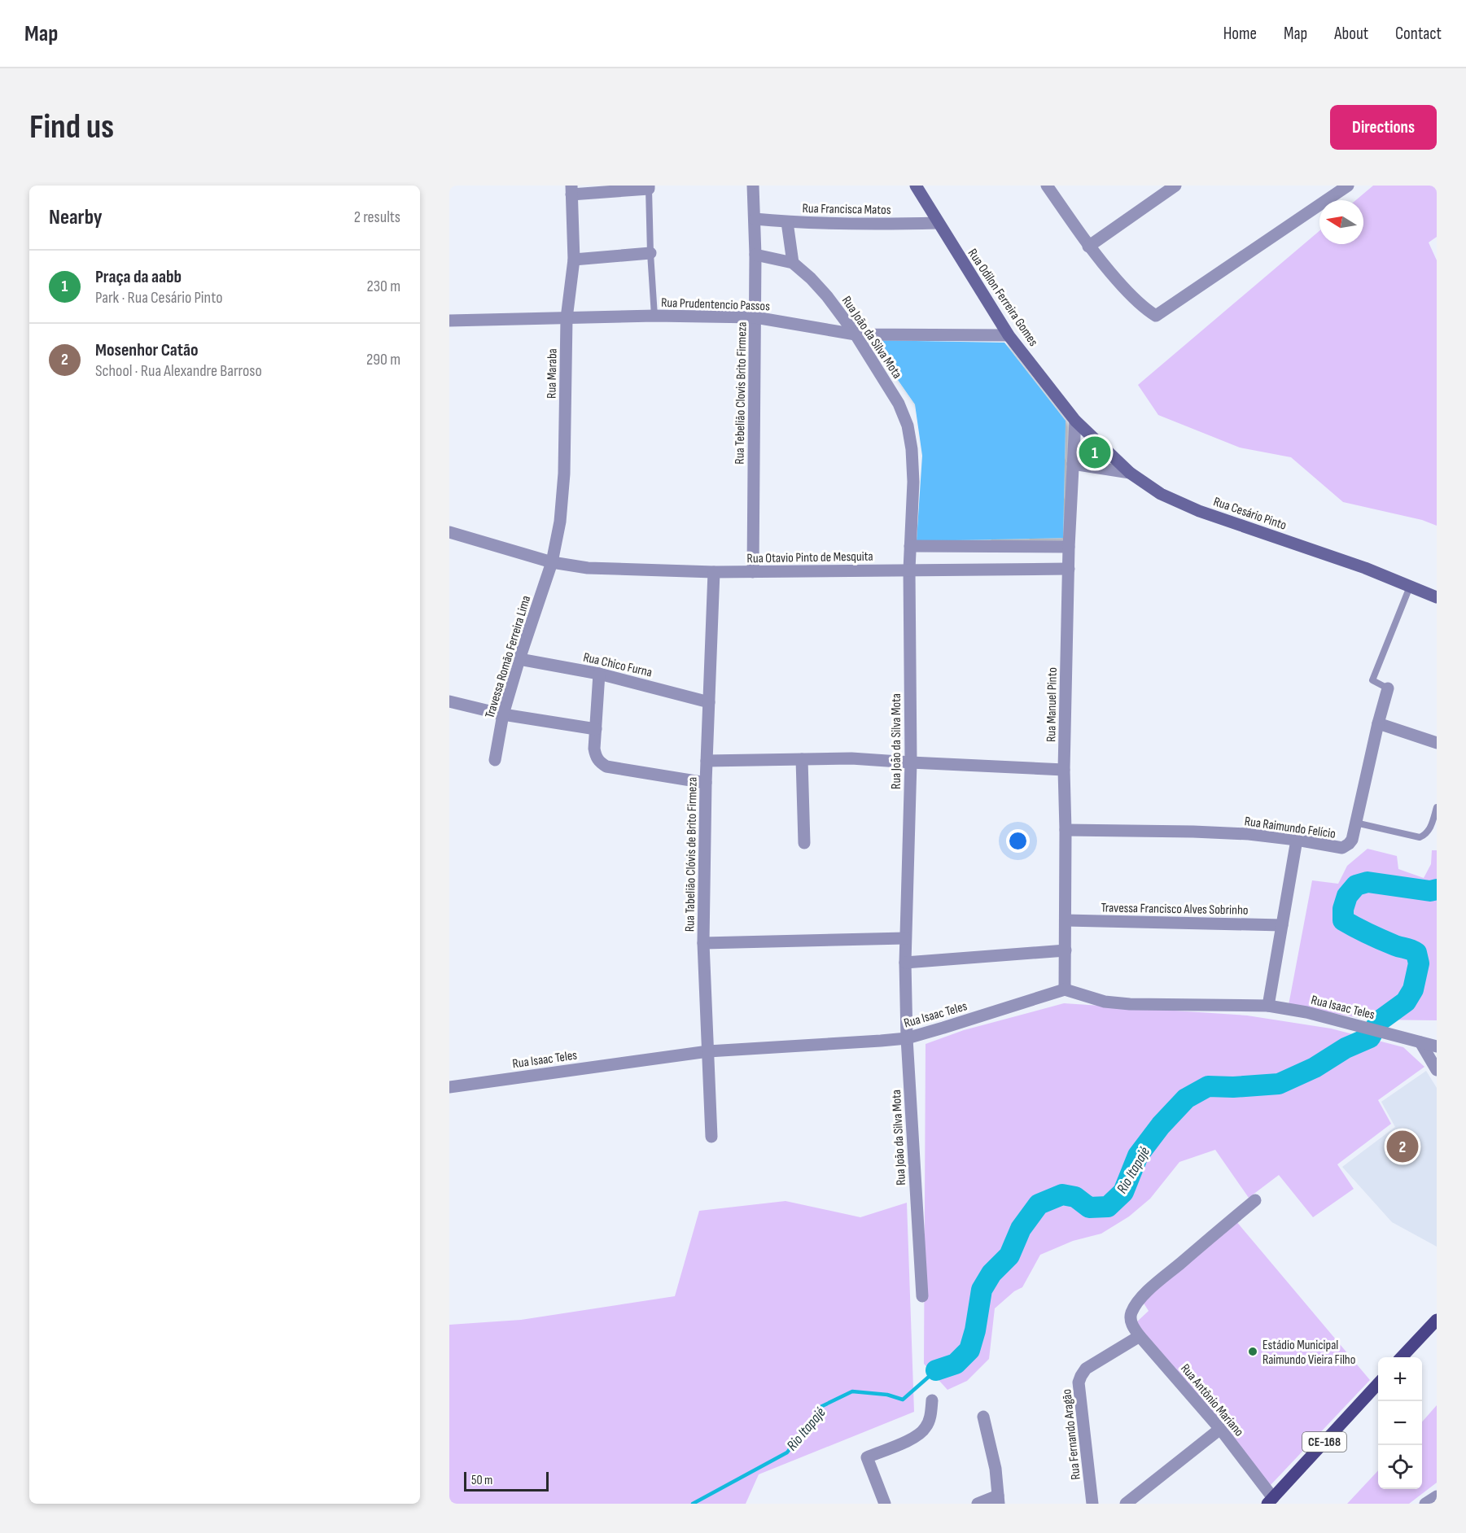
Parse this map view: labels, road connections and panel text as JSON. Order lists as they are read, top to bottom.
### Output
{
  "streets": {
    "main road": ["CE-168"],
    "street": [
      "Rua Francisca Matos",
      "Rua Odilon Ferreira Gomes",
      "Rua Prudentencio Passos",
      "Rua João da Silva Mota",
      "Rua Maraba",
      "Rua Tebelião Clovis Brito Firmeza",
      "Rua Cesário Pinto",
      "Rua Otavio Pinto de Mesquita",
      "Travessa Romão Ferreira Lima",
      "Rua Chico Furna",
      "Rua Manuel Pinto",
      "Rua Raimundo Felício",
      "Rua Tabelião Clóvis de Brito Firmeza",
      "Travessa Francisco Alves Sobrinho",
      "Rua Isaac Teles",
      "Rua Antônio Mariano",
      "Rua Fernando Aragão"
    ]
  },
  "crossings": [
    ["Rua Francisca Matos", "Rua Odilon Ferreira Gomes"],
    ["Rua Francisca Matos", "Rua Tebelião Clovis Brito Firmeza"],
    ["Rua Odilon Ferreira Gomes", "Rua Prudentencio Passos"],
    ["Rua Odilon Ferreira Gomes", "Rua Cesário Pinto"],
    ["Rua Odilon Ferreira Gomes", "Rua Manuel Pinto"],
    ["Rua Prudentencio Passos", "Rua João da Silva Mota"],
    ["Rua Prudentencio Passos", "Rua Maraba"],
    ["Rua Prudentencio Passos", "Rua Tebelião Clovis Brito Firmeza"],
    ["Rua João da Silva Mota", "Rua Tebelião Clovis Brito Firmeza"],
    ["Rua João da Silva Mota", "Rua Otavio Pinto de Mesquita"],
    ["Rua João da Silva Mota", "Rua Isaac Teles"],
    ["Rua Maraba", "Rua Otavio Pinto de Mesquita"],
    ["Rua Maraba", "Travessa Romão Ferreira Lima"],
    ["Rua Tebelião Clovis Brito Firmeza", "Rua Otavio Pinto de Mesquita"],
    ["Rua Cesário Pinto", "Rua Manuel Pinto"],
    ["Rua Otavio Pinto de Mesquita", "Travessa Romão Ferreira Lima"],
    ["Rua Otavio Pinto de Mesquita", "Rua Manuel Pinto"],
    ["Rua Otavio Pinto de Mesquita", "Rua Tabelião Clóvis de Brito Firmeza"],
    ["Travessa Romão Ferreira Lima", "Rua Chico Furna"],
    ["Rua Chico Furna", "Rua Tabelião Clóvis de Brito Firmeza"],
    ["Rua Manuel Pinto", "Rua Raimundo Felício"],
    ["Rua Manuel Pinto", "Travessa Francisco Alves Sobrinho"],
    ["Rua Manuel Pinto", "Rua Isaac Teles"],
    ["Rua Tabelião Clóvis de Brito Firmeza", "Rua Isaac Teles"],
    ["Rua Antônio Mariano", "Rua Fernando Aragão"],
    ["Rua Antônio Mariano", "CE-168"]
  ],
  "water": ["Rio Itapajé"],
  "places": ["Estádio Municipal Raimundo Vieira Filho"],
  "scale_bar": "50 m",
  "north": "left",
  "page": {
    "header": "Map",
    "nav": [
      "Home",
      "Map",
      "About",
      "Contact"
    ],
    "buttons": "Directions",
    "title": "Find us",
    "heading": ["Nearby", "2 results"],
    "list": [
      {
        "mark": "1",
        "name": "Praça da aabb",
        "note": "Park · Rua Cesário Pinto",
        "value": "230 m"
      },
      {
        "mark": "2",
        "name": "Mosenhor Catão",
        "note": "School · Rua Alexandre Barroso",
        "value": "290 m"
      }
    ],
    "pins": ["1", "2"],
    "map_buttons": ["+", "−"],
    "scale": "50 m"
  }
}
